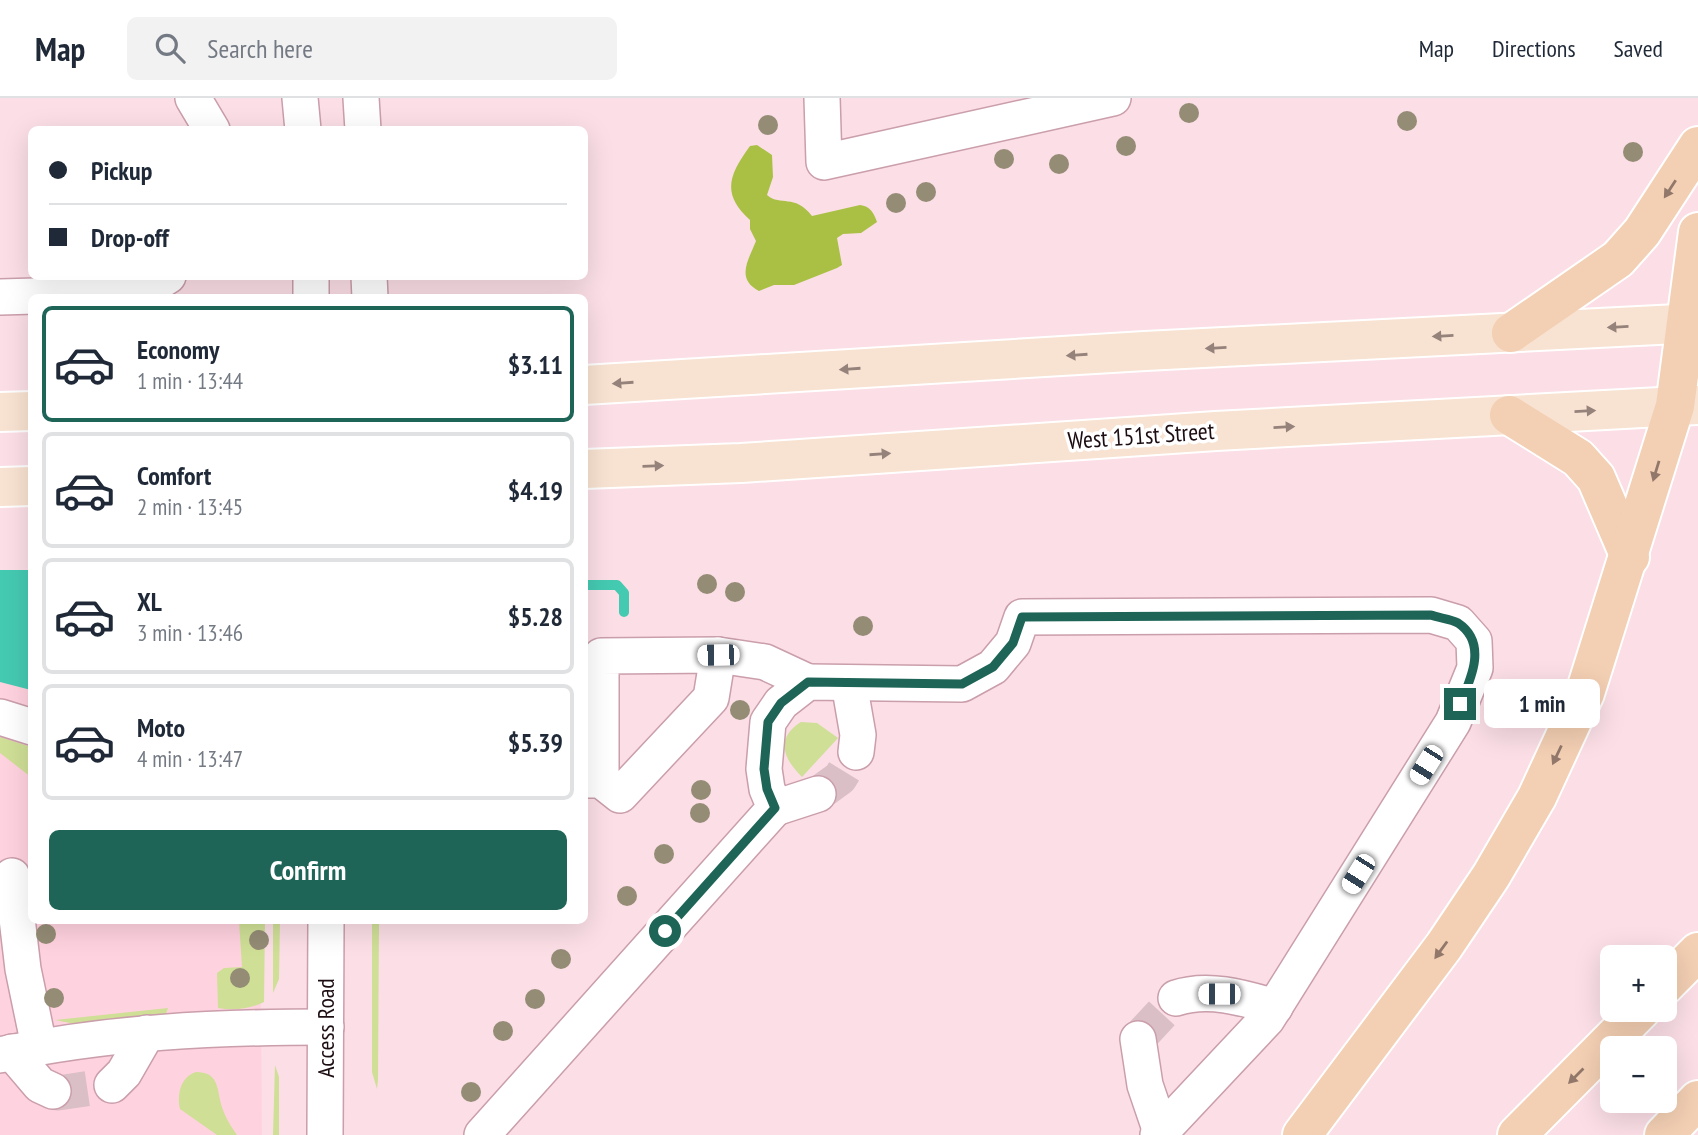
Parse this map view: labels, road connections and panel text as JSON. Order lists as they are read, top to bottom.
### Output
{
  "streets": {
    "main road": ["West 151st Street"],
    "street": ["Access Road"]
  },
  "page": {
    "header": "Map",
    "search": "Search here",
    "nav": ["Map", "Directions", "Saved"],
    "banner": ["Pickup", "Drop-off"],
    "list": [
      {
        "name": "Economy",
        "note": "1 min · 13:44",
        "value": "$3.11"
      },
      {
        "name": "Comfort",
        "note": "2 min · 13:45",
        "value": "$4.19"
      },
      {
        "name": "XL",
        "note": "3 min · 13:46",
        "value": "$5.28"
      },
      {
        "name": "Moto",
        "note": "4 min · 13:47",
        "value": "$5.39"
      }
    ],
    "bubble": "1 min",
    "buttons": "Confirm",
    "map_buttons": ["+", "−"]
  }
}
